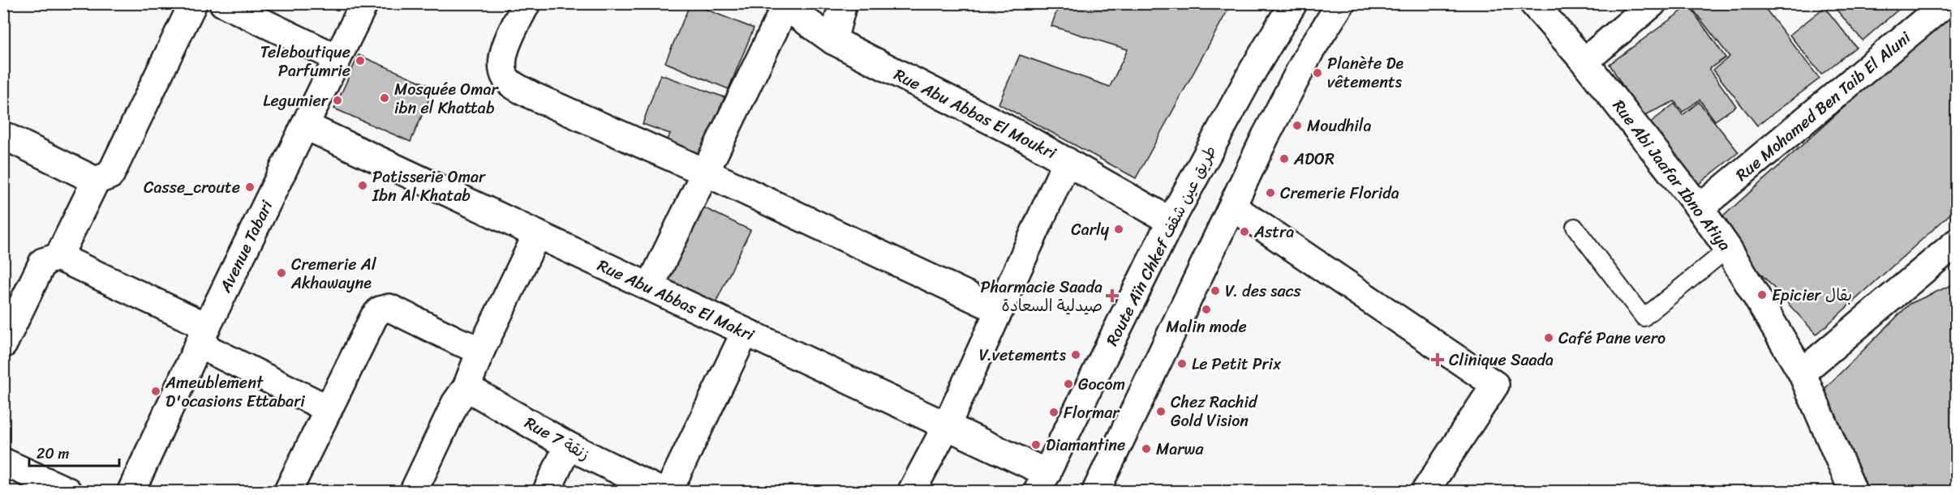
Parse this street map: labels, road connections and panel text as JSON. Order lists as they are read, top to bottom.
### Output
{
  "streets": {
    "street": [
      "Rue Mohamed Ben Taib El Aluni",
      "Rue Abu Abbas El Moukri",
      "Rue Abi Jaafar Ibno Atiya",
      "Route Aïn Chkef طريق عين شقف",
      "Avenue Tabari",
      "Rue Abu Abbas El Makri",
      "Rue 7 زنقة"
    ]
  },
  "crossings": [
    ["Rue Mohamed Ben Taib El Aluni", "Rue Abi Jaafar Ibno Atiya"],
    ["Rue Abu Abbas El Moukri", "Route Aïn Chkef طريق عين شقف"],
    ["Route Aïn Chkef طريق عين شقف", "Rue Abu Abbas El Makri"],
    ["Avenue Tabari", "Rue Abu Abbas El Makri"]
  ],
  "places": {
    "other": [
      "Teleboutique Parfumrie",
      "Planète De vêtements",
      "Mosquée Omar ibn el Khattab",
      "Legumier",
      "Moudhila",
      "ADOR",
      "Patisserie Omar Ibn Al Khatab",
      "Casse_croute",
      "Cremerie Florida",
      "Carly",
      "Astra",
      "Cremerie Al Akhawayne",
      "V. des sacs",
      "Epicier بقال",
      "Malin mode",
      "Café Pane vero",
      "V.vetements",
      "Le Petit Prix",
      "Gocom",
      "Ameublement D'ocasions Ettabari",
      "Chez Rachid Gold Vision",
      "Flormar",
      "Diamantine",
      "Marwa"
    ],
    "health": ["Pharmacie Saada صيدلية السعادة", "Clinique Saada"]
  },
  "scale_bar": "20 m"
}
